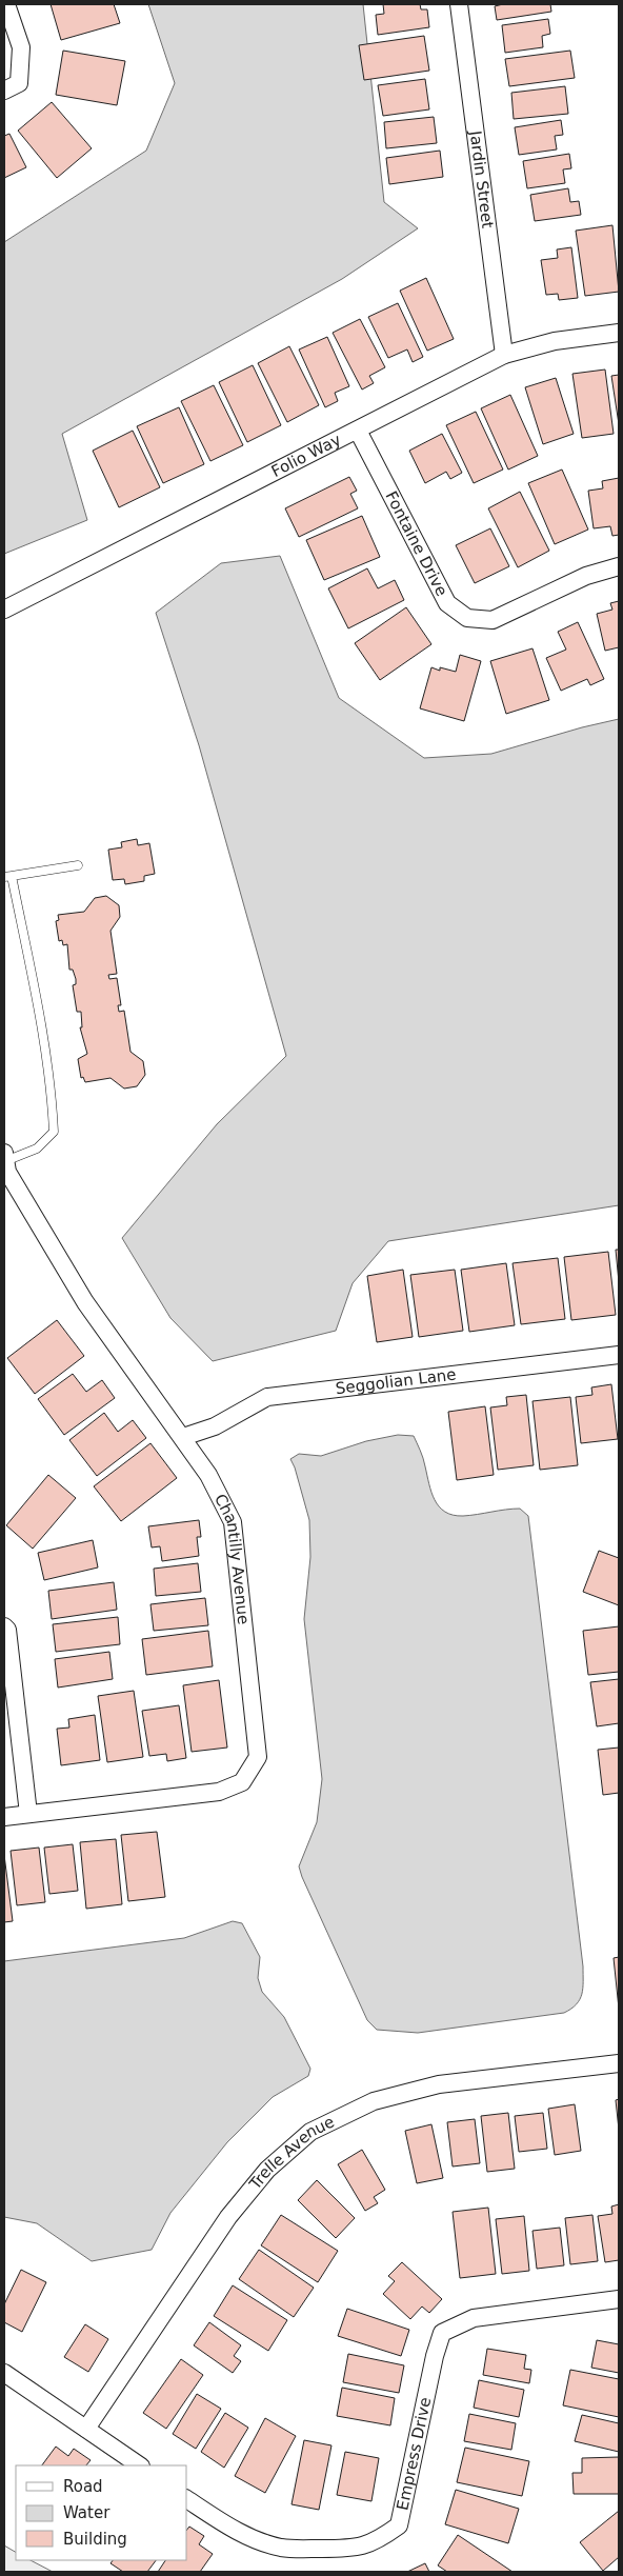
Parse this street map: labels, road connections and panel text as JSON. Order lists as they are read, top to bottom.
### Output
{
  "streets": {
    "street": [
      "Jardin Street",
      "Folio Way",
      "Fontaine Drive",
      "Seggolian Lane",
      "Chantilly Avenue",
      "Trelle Avenue",
      "Empress Drive"
    ]
  },
  "crossings": [
    ["Jardin Street", "Folio Way"],
    ["Folio Way", "Fontaine Drive"],
    ["Seggolian Lane", "Chantilly Avenue"]
  ],
  "legend": ["Road", "Water", "Building"]
}
